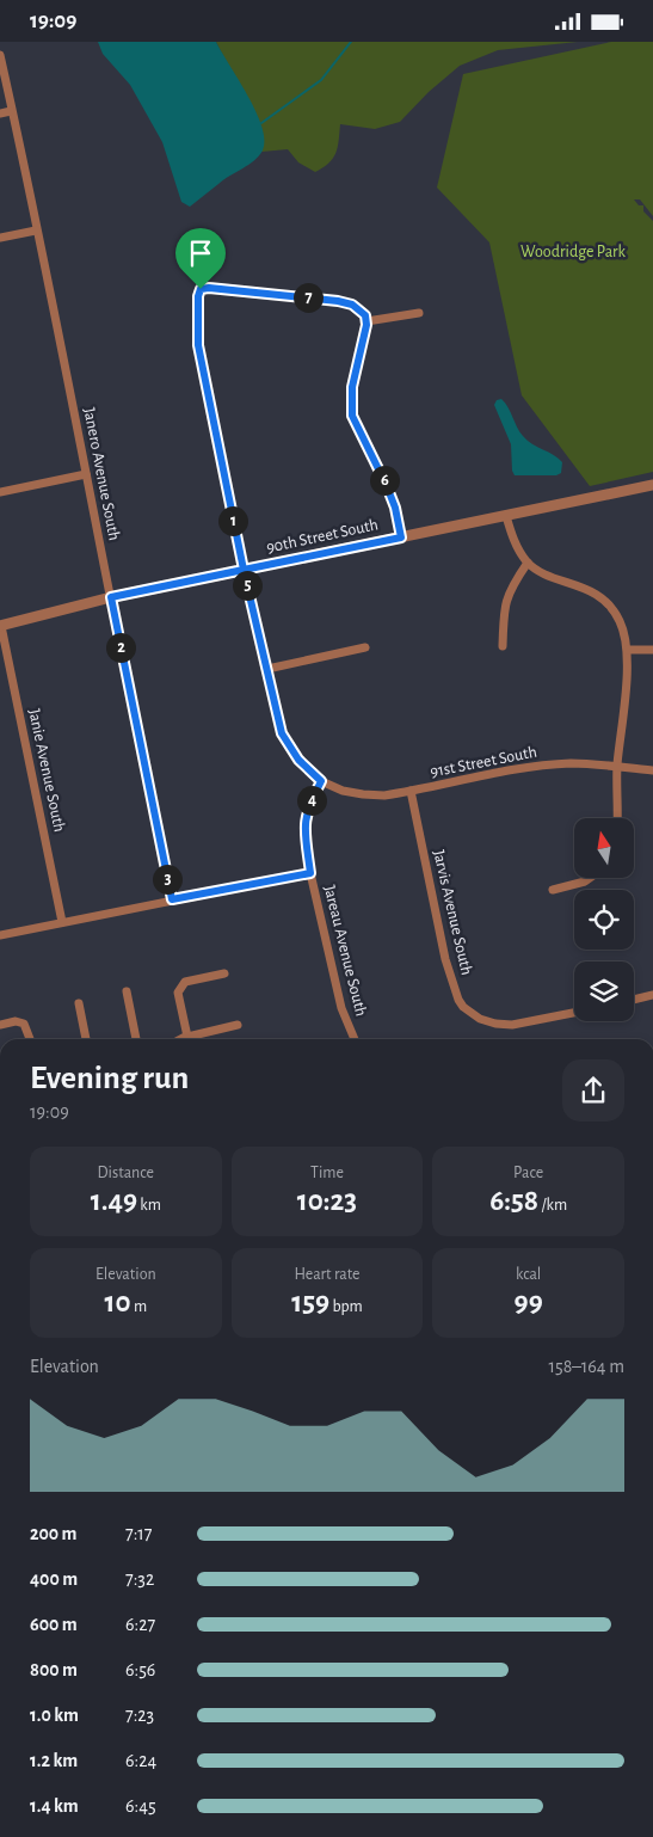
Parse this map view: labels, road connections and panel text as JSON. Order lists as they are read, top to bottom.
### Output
{
  "streets": {
    "street": [
      "Janero Avenue South",
      "90th Street South",
      "91st Street South",
      "Janie Avenue South",
      "Jarvis Avenue South",
      "Jareau Avenue South"
    ]
  },
  "crossings": [
    ["Janero Avenue South", "90th Street South"],
    ["90th Street South", "Janie Avenue South"],
    ["91st Street South", "Jarvis Avenue South"],
    ["91st Street South", "Jareau Avenue South"]
  ],
  "parks": ["Woodridge Park"],
  "north": "top",
  "page": {
    "status": "19:09",
    "pins": [
      "7",
      "6",
      "1",
      "5",
      "2",
      "4",
      "3"
    ],
    "heading": ["Evening run", "19:09"],
    "stats": [
      ["Distance", "1.49 km"],
      ["Time", "10:23"],
      ["Pace", "6:58 /km"],
      ["Elevation", "10 m"],
      ["Heart rate", "159 bpm"],
      ["kcal", "99"]
    ],
    "chart": ["Elevation", "158–164 m"],
    "list": [
      {
        "name": "200 m",
        "note": "7:17"
      },
      {
        "name": "400 m",
        "note": "7:32"
      },
      {
        "name": "600 m",
        "note": "6:27"
      },
      {
        "name": "800 m",
        "note": "6:56"
      },
      {
        "name": "1.0 km",
        "note": "7:23"
      },
      {
        "name": "1.2 km",
        "note": "6:24"
      },
      {
        "name": "1.4 km",
        "note": "6:45"
      }
    ]
  }
}
